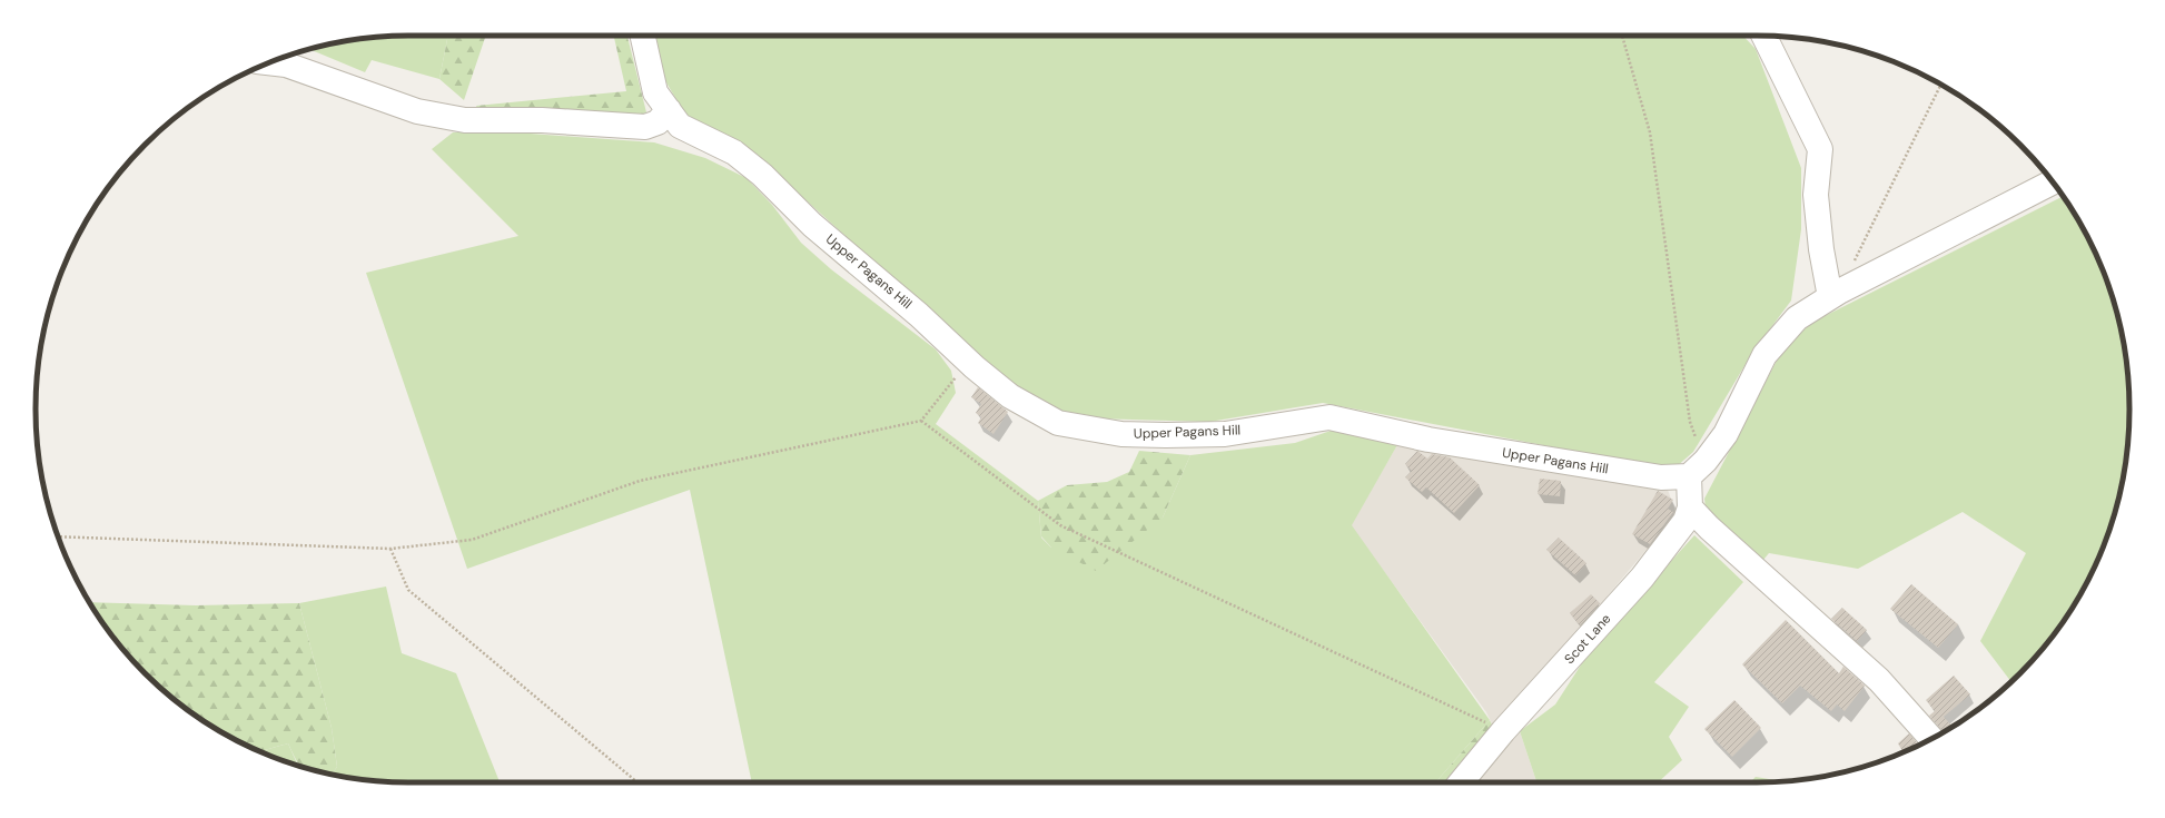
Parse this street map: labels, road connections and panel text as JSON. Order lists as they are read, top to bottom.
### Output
{
  "streets": {
    "street": ["Upper Pagans Hill", "Scot Lane"]
  },
  "crossings": [
    ["Upper Pagans Hill", "Scot Lane"]
  ]
}
